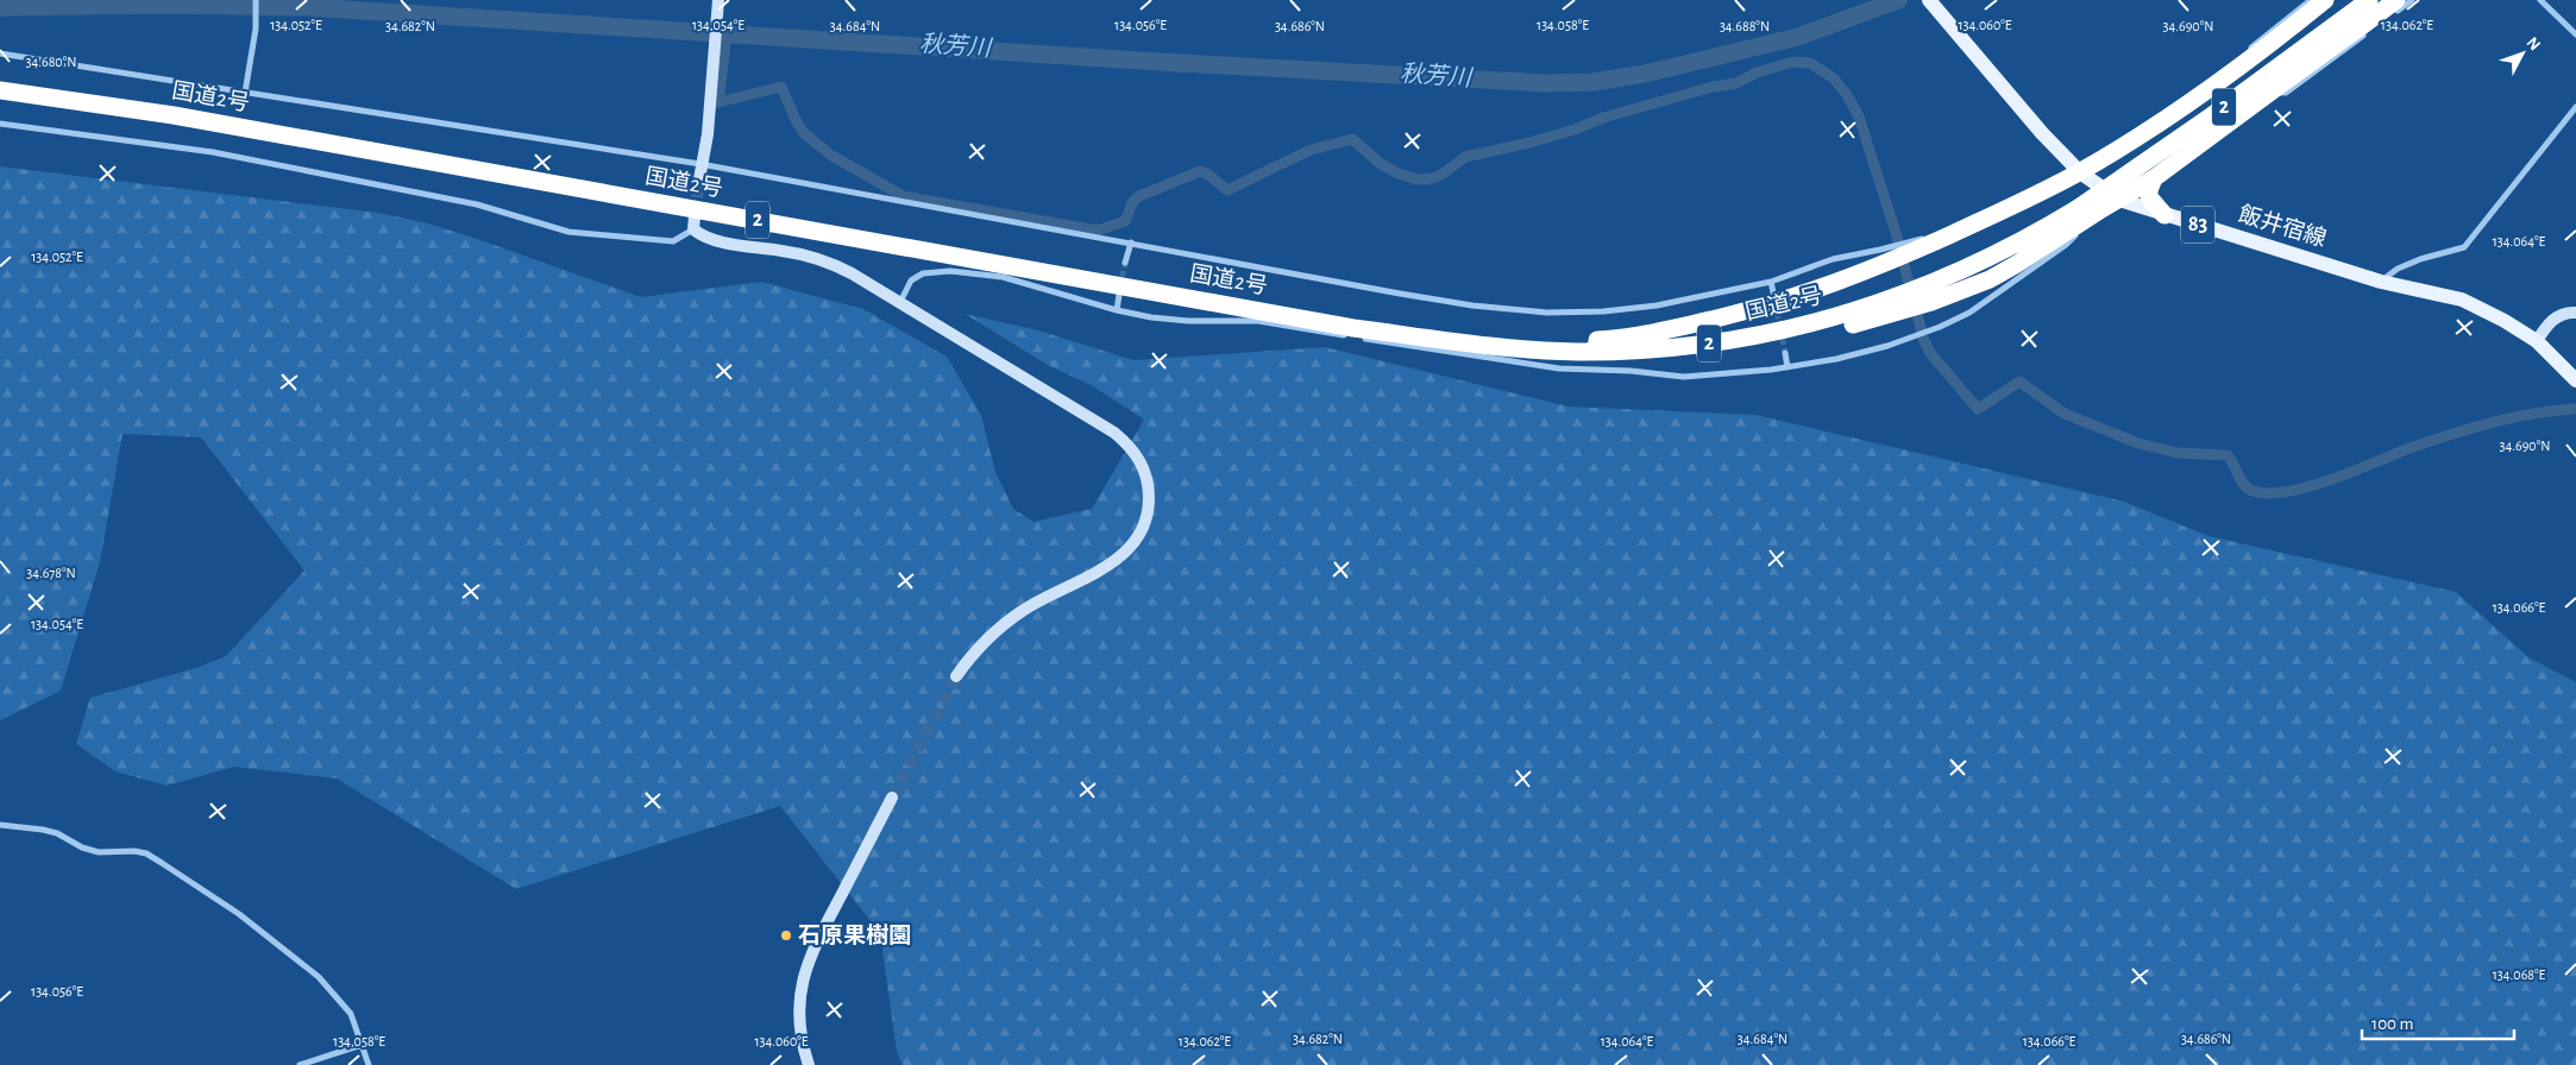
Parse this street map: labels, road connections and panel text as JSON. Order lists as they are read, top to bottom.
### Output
{
  "streets": {
    "highway": ["国道2号", "2"],
    "main road": ["83", "飯井宿線"]
  },
  "crossings": [
    ["国道2号", "2"]
  ],
  "water": ["秋芳川"],
  "places": ["石原果樹園"],
  "scale_bar": "100 m",
  "north": "top right",
  "coordinates": [
    "134.052°E",
    "134.054°E",
    "134.056°E",
    "134.058°E",
    "134.060°E",
    "134.062°E",
    "34.682°N",
    "34.684°N",
    "34.686°N",
    "34.688°N",
    "34.690°N",
    "34.680°N",
    "134.064°E",
    "34.678°N",
    "134.066°E",
    "134.068°E"
  ]
}
